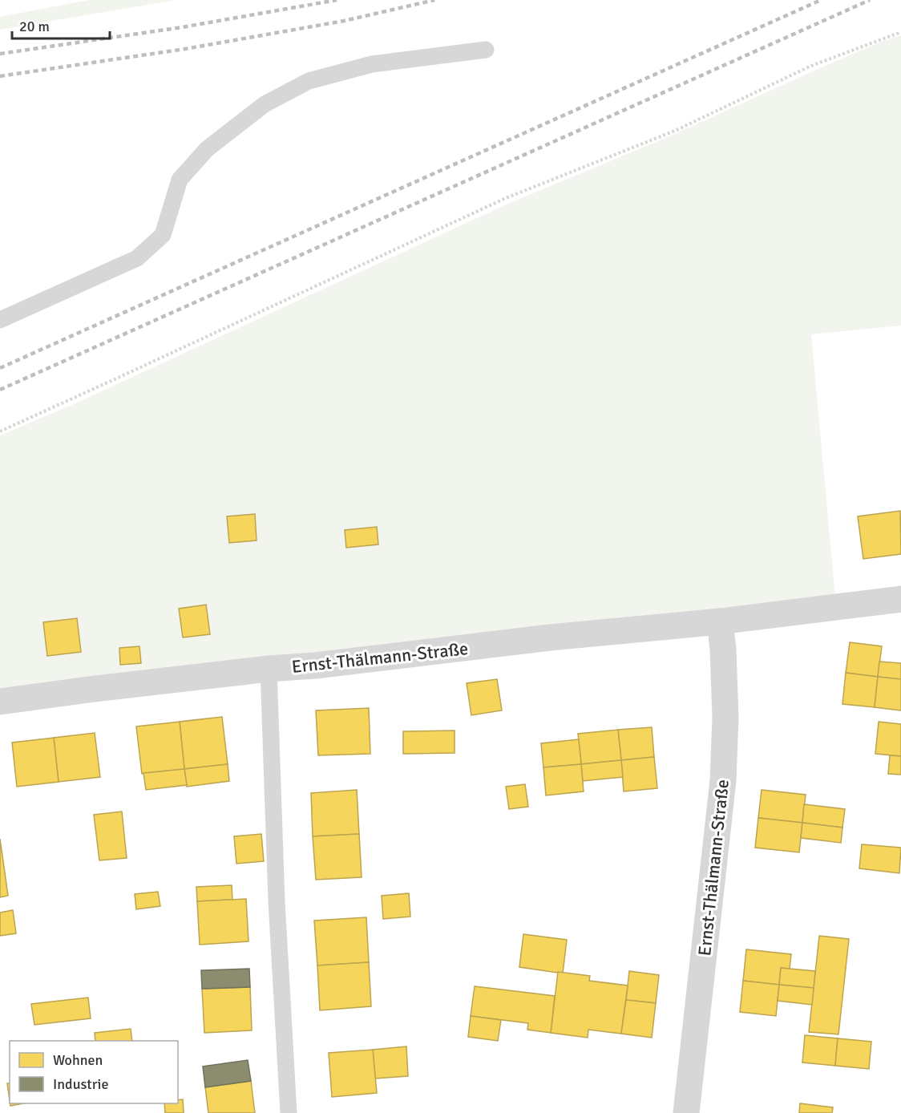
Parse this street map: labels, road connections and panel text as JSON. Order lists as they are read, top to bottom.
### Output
{
  "streets": {
    "street": ["Ernst-Thälmann-Straße"]
  },
  "legend": ["Wohnen", "Industrie"],
  "scale_bar": "20 m"
}
